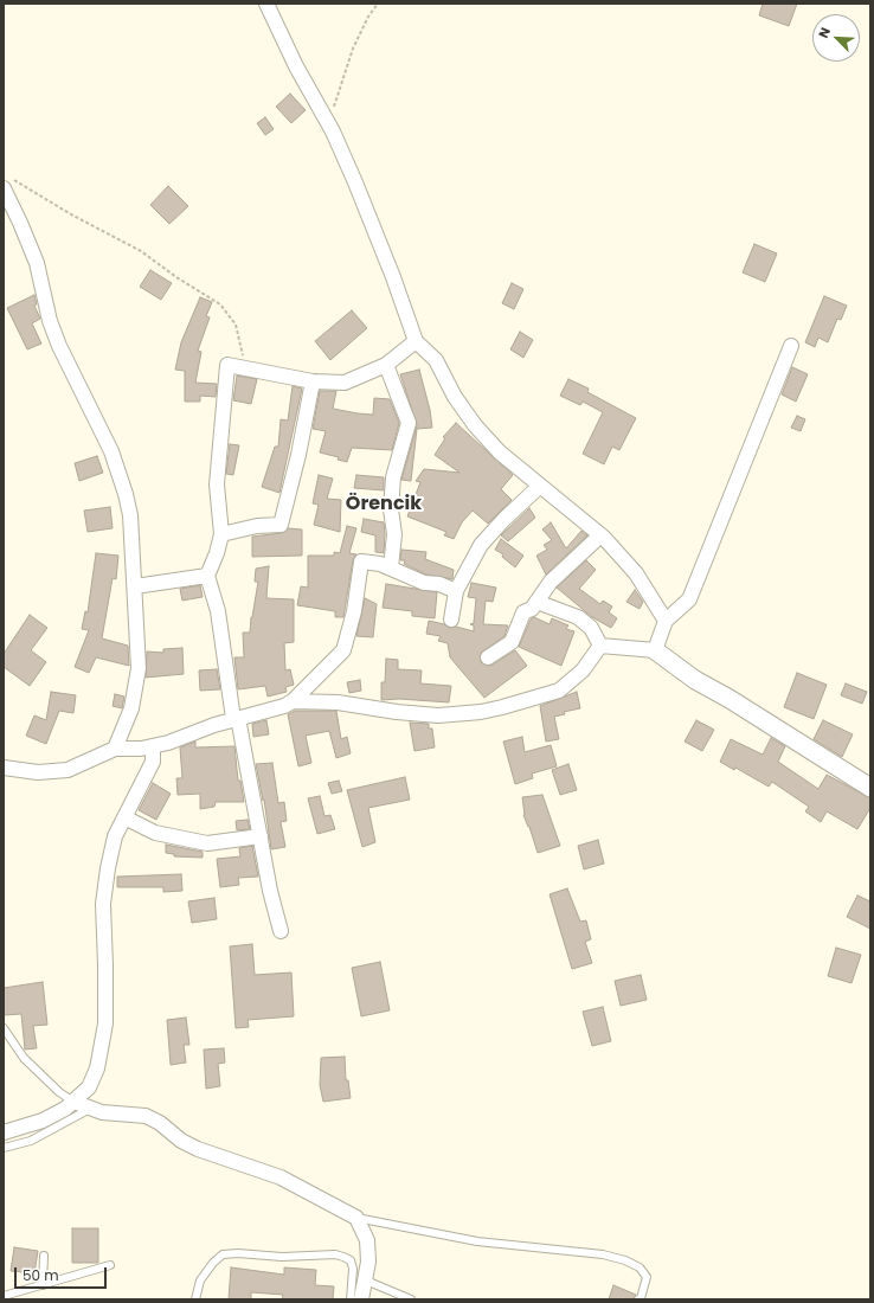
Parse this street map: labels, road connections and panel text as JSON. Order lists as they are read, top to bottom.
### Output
{
  "districts": ["Örencik"],
  "scale_bar": "50 m",
  "north": "top left"
}
